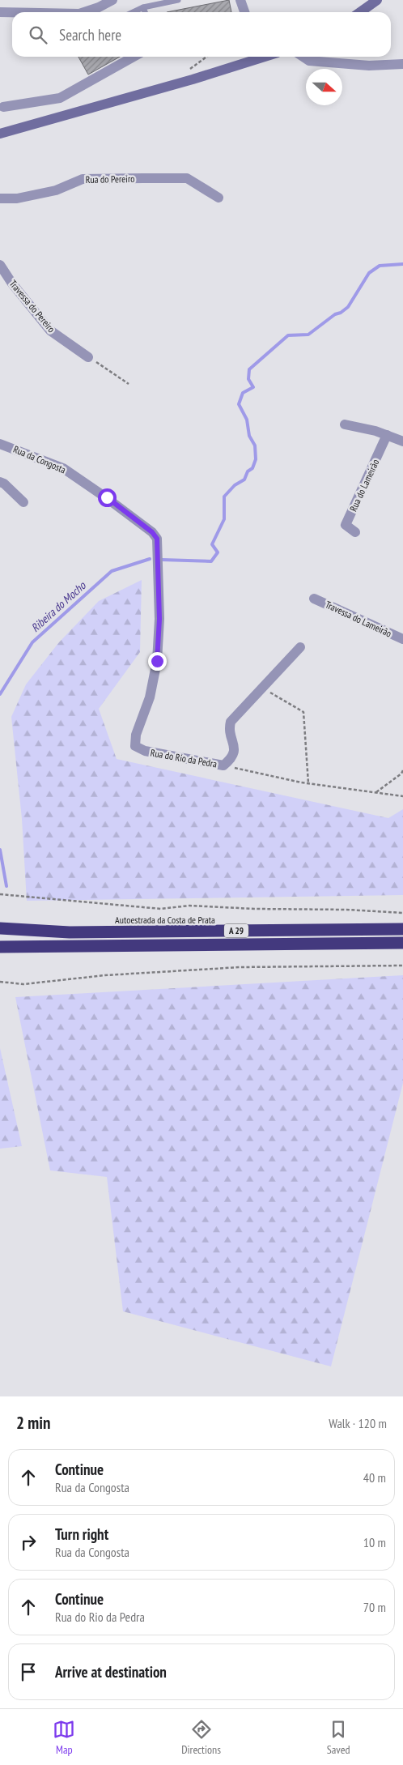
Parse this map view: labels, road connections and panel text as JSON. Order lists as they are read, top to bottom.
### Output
{
  "streets": {
    "highway": ["Autoestrada da Costa de Prata", "A 29"],
    "street": [
      "Rua do Pereiro",
      "Travessa do Pereiro",
      "Rua da Congosta",
      "Rua do Lameirão",
      "Travessa do Lameirão",
      "Rua do Rio da Pedra"
    ]
  },
  "crossings": [
    ["Rua da Congosta", "Rua do Rio da Pedra"]
  ],
  "water": ["Ribeira do Mocho"],
  "north": "right",
  "page": {
    "search": "Search here",
    "heading": ["2 min", "Walk · 120 m"],
    "list": [
      ["Continue", "Rua da Congosta", "40 m"],
      ["Turn right", "Rua da Congosta", "10 m"],
      ["Continue", "Rua do Rio da Pedra", "70 m"],
      "Arrive at destination"
    ],
    "nav": ["Map", "Directions", "Saved"]
  }
}
